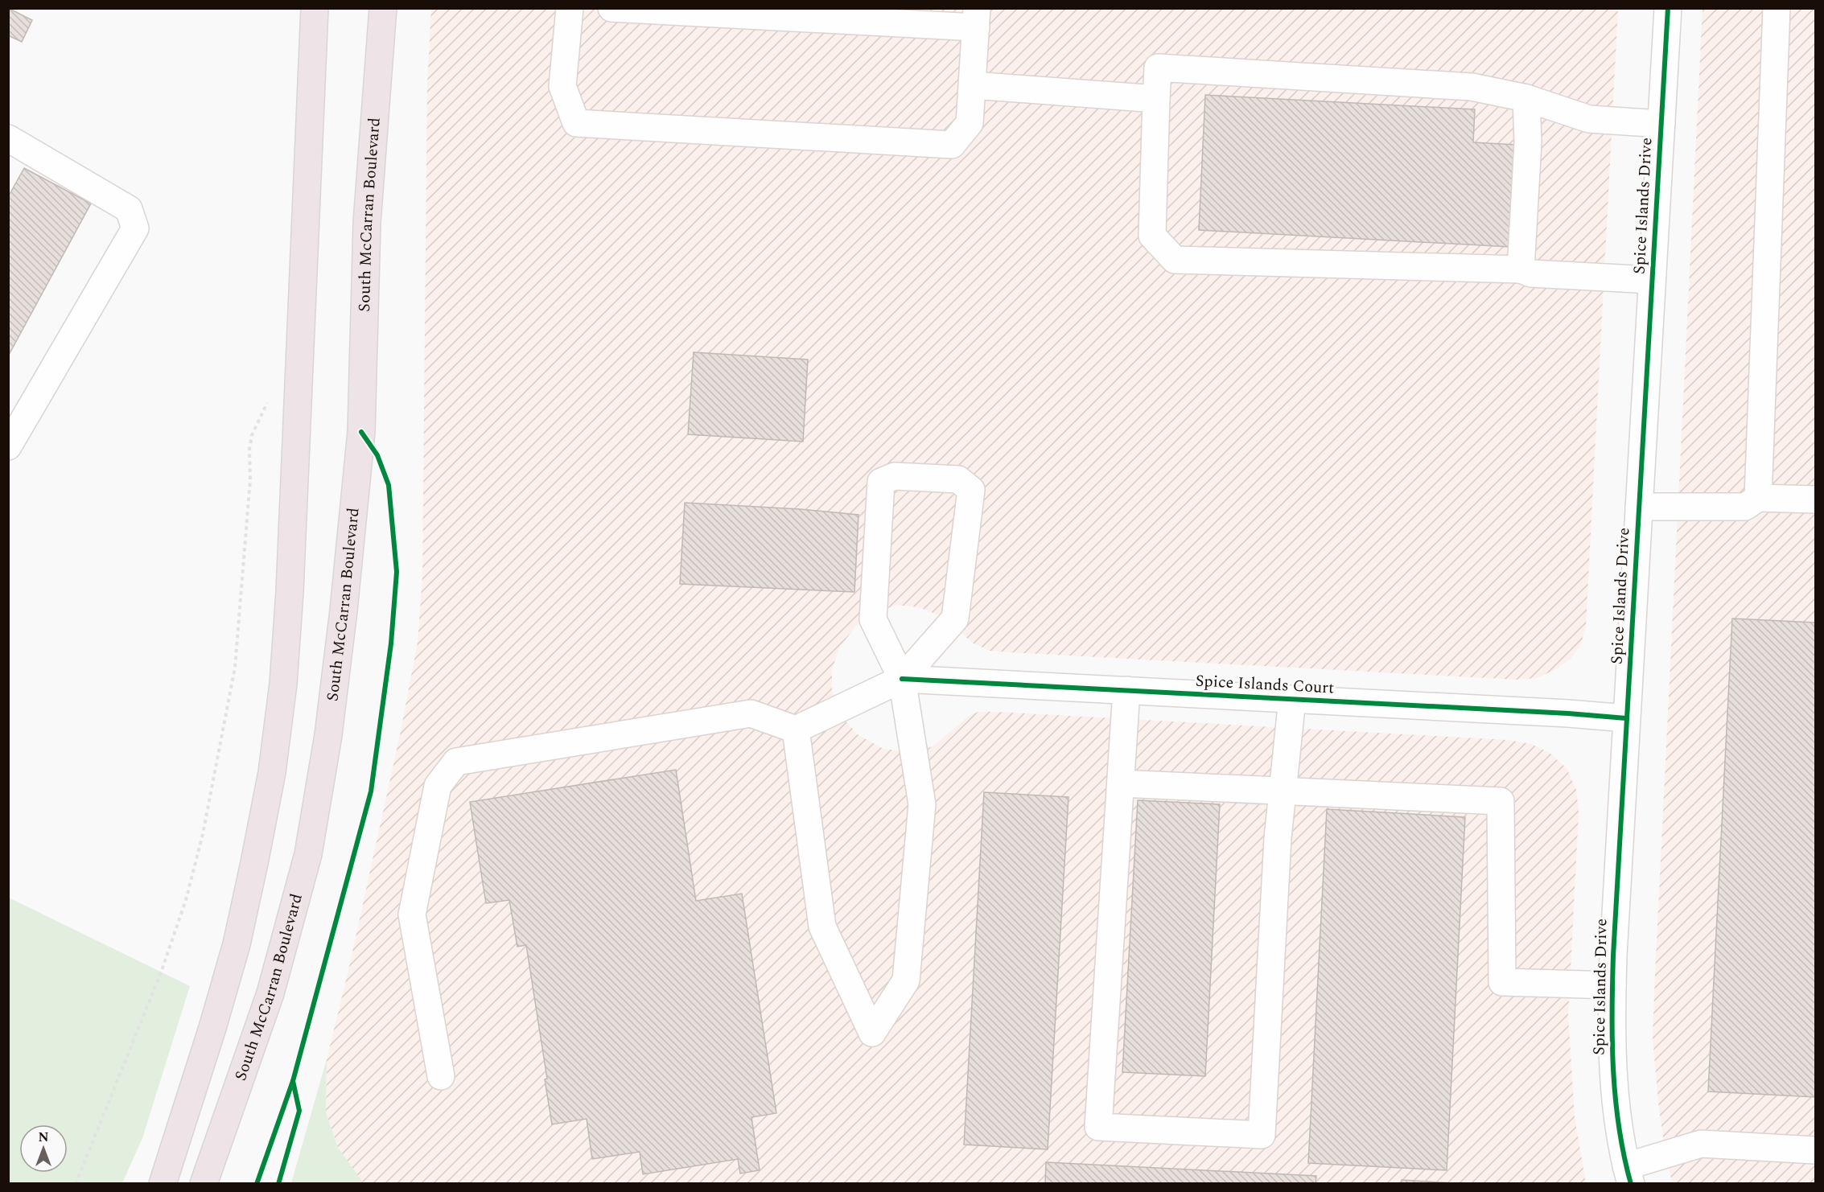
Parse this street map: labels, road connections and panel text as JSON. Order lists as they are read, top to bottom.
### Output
{
  "streets": {
    "main road": ["South McCarran Boulevard"],
    "street": ["Spice Islands Drive", "Spice Islands Court"]
  },
  "crossings": [
    ["Spice Islands Drive", "Spice Islands Court"]
  ],
  "north": "top"
}
